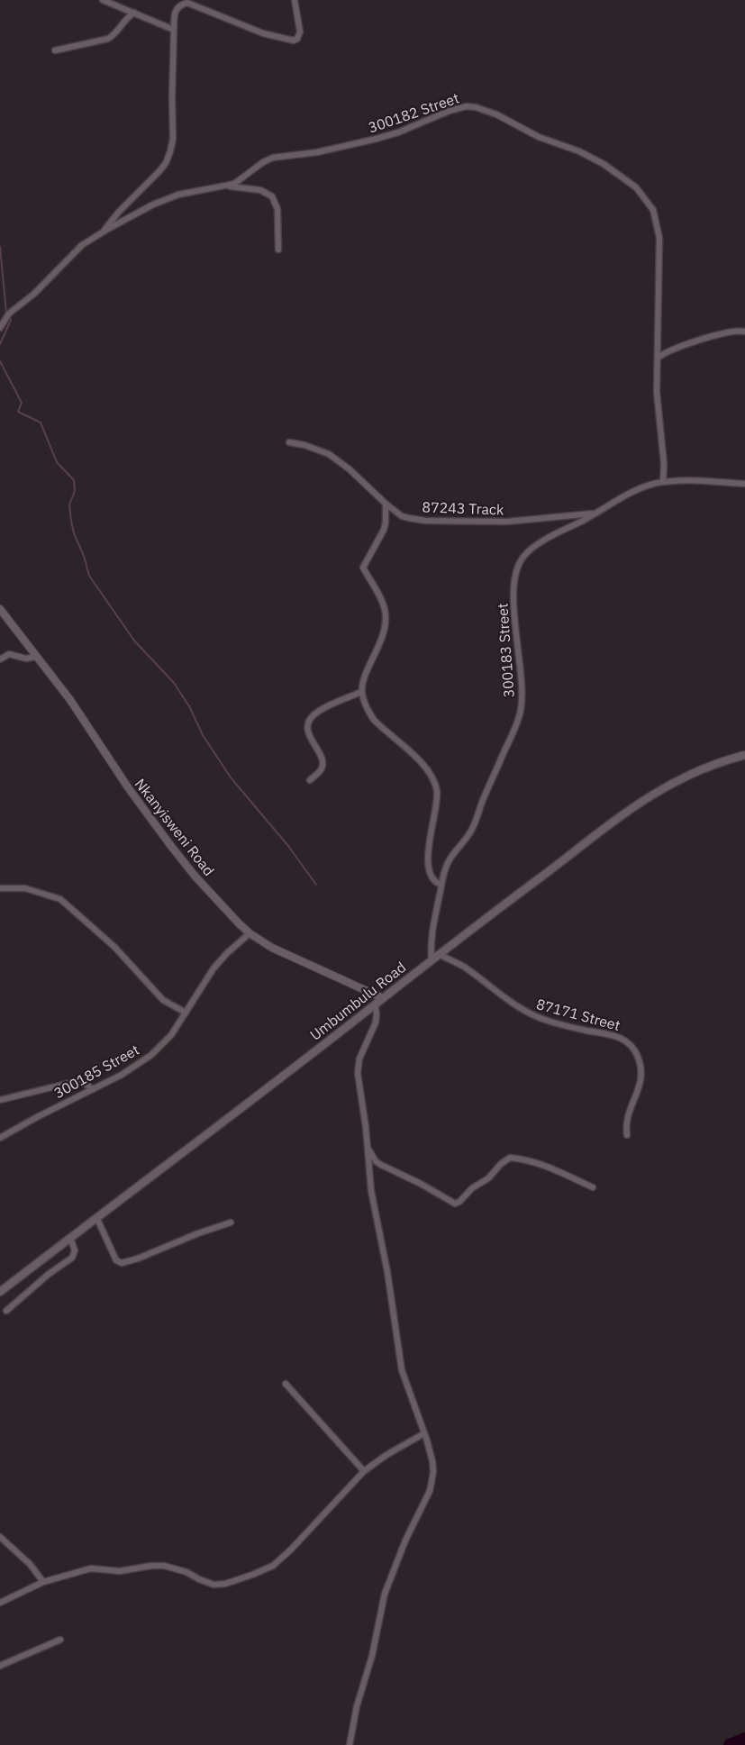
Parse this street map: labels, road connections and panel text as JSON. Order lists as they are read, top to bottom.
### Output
{
  "streets": {
    "main road": ["Umbumbulu Road"],
    "street": [
      "300182 Street",
      "87243 Track",
      "300183 Street",
      "Nkanyisweni Road",
      "87171 Street",
      "300185 Street"
    ]
  },
  "crossings": [
    ["300182 Street", "300183 Street"],
    ["87243 Track", "300183 Street"],
    ["Nkanyisweni Road", "Umbumbulu Road"],
    ["Nkanyisweni Road", "300185 Street"],
    ["Umbumbulu Road", "87171 Street"]
  ]
}
